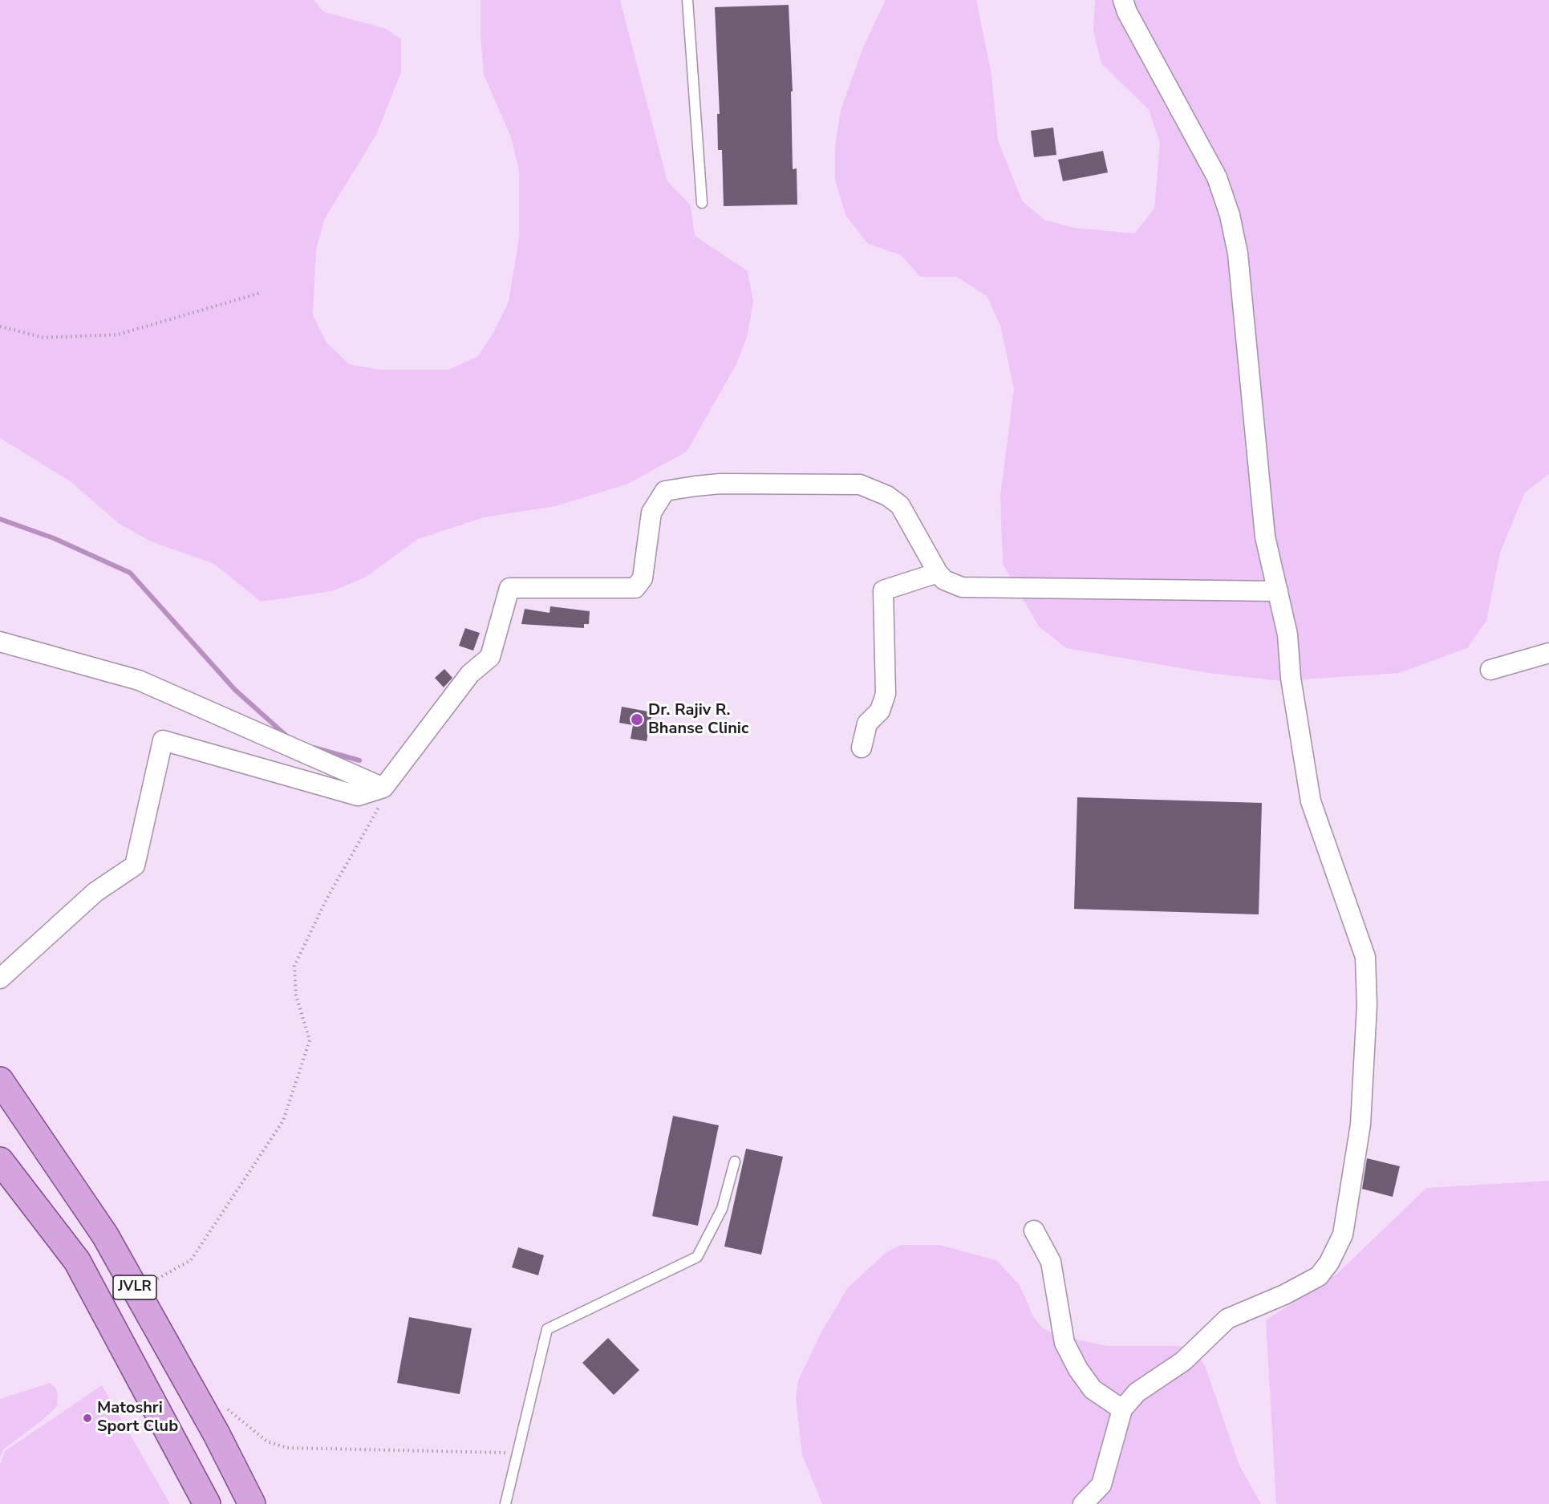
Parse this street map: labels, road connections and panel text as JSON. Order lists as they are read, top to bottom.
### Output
{
  "streets": {
    "main road": ["JVLR"]
  },
  "places": ["Dr. Rajiv R. Bhanse Clinic", "Matoshri Sport Club"]
}
